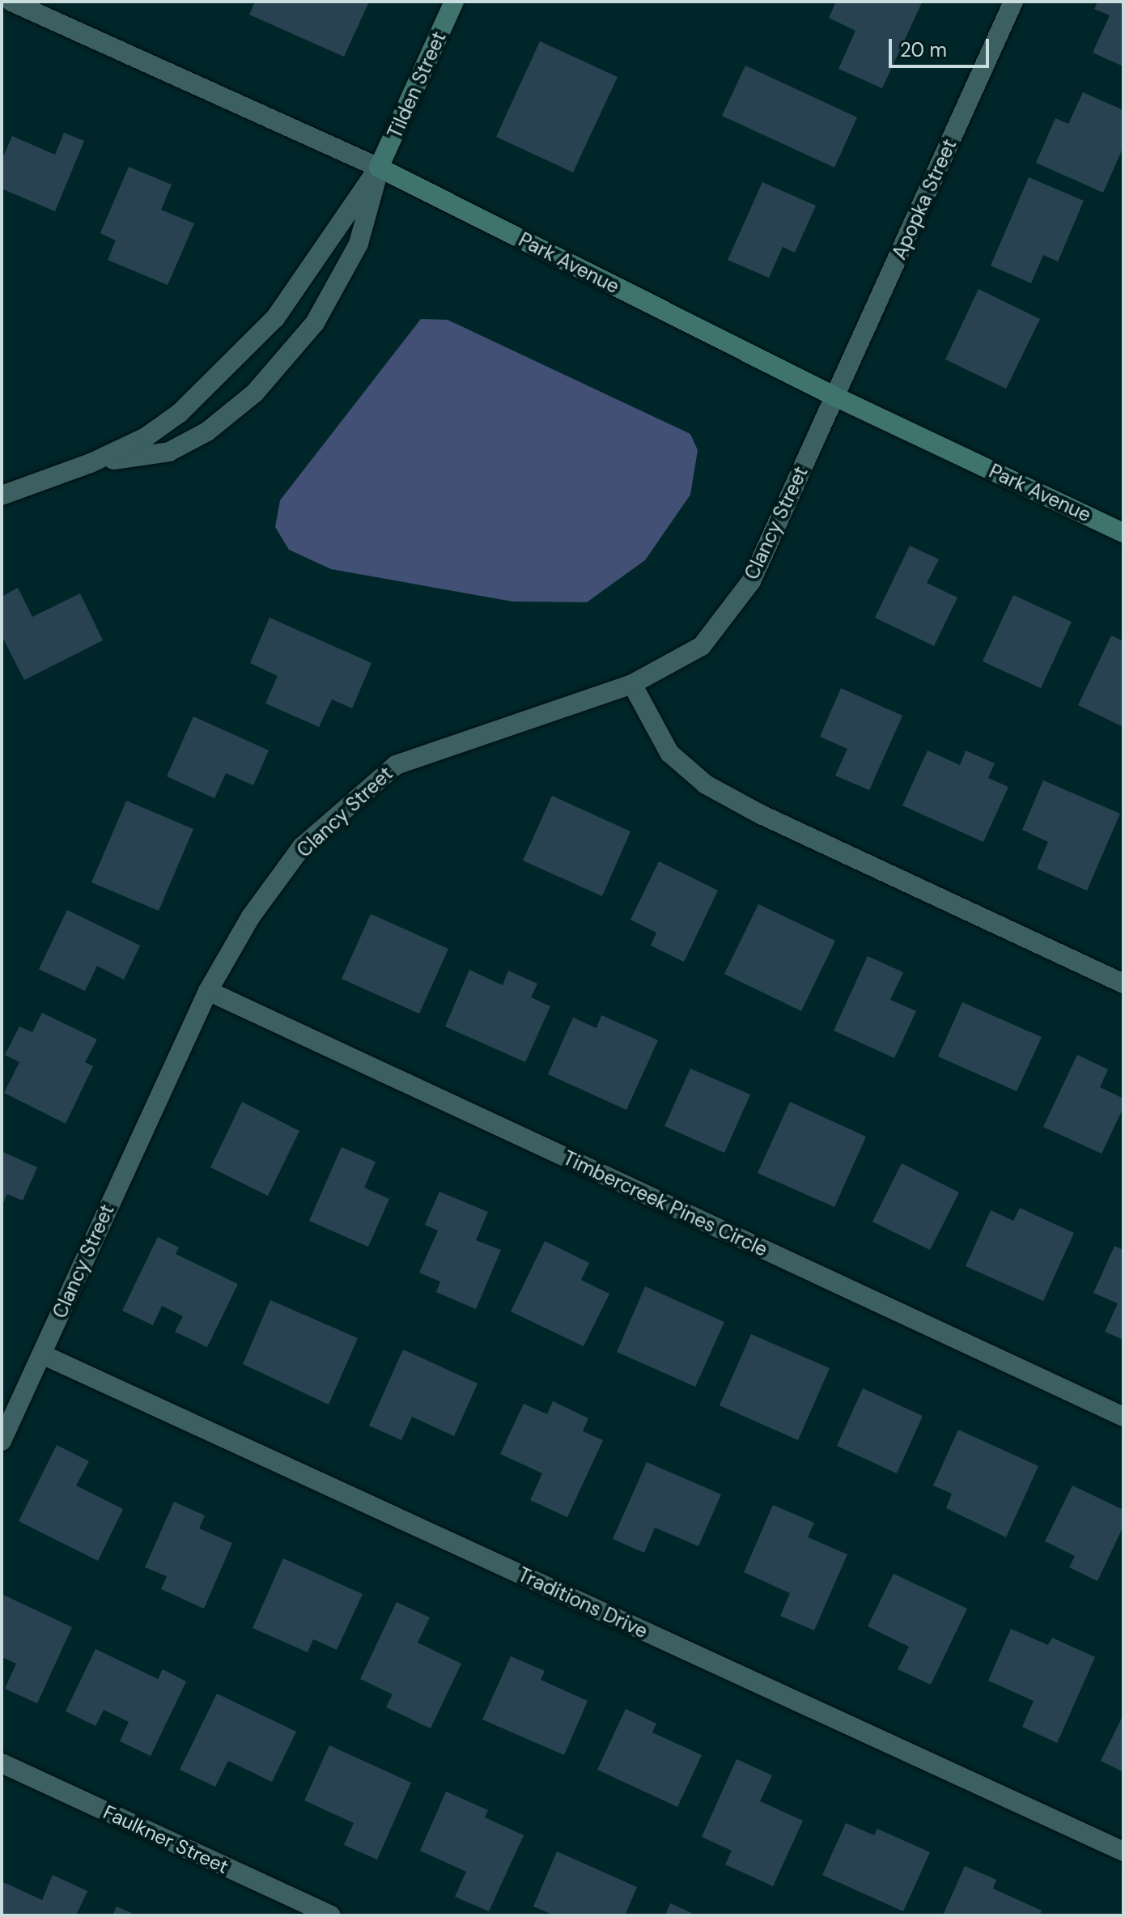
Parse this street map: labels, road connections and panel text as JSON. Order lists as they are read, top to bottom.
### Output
{
  "streets": {
    "street": [
      "Tilden Street",
      "Apopka Street",
      "Park Avenue",
      "Clancy Street",
      "Timbercreek Pines Circle",
      "Traditions Drive",
      "Faulkner Street"
    ]
  },
  "crossings": [
    ["Tilden Street", "Park Avenue"],
    ["Apopka Street", "Park Avenue"],
    ["Apopka Street", "Clancy Street"],
    ["Park Avenue", "Clancy Street"],
    ["Clancy Street", "Timbercreek Pines Circle"],
    ["Clancy Street", "Traditions Drive"]
  ],
  "scale_bar": "20 m"
}
